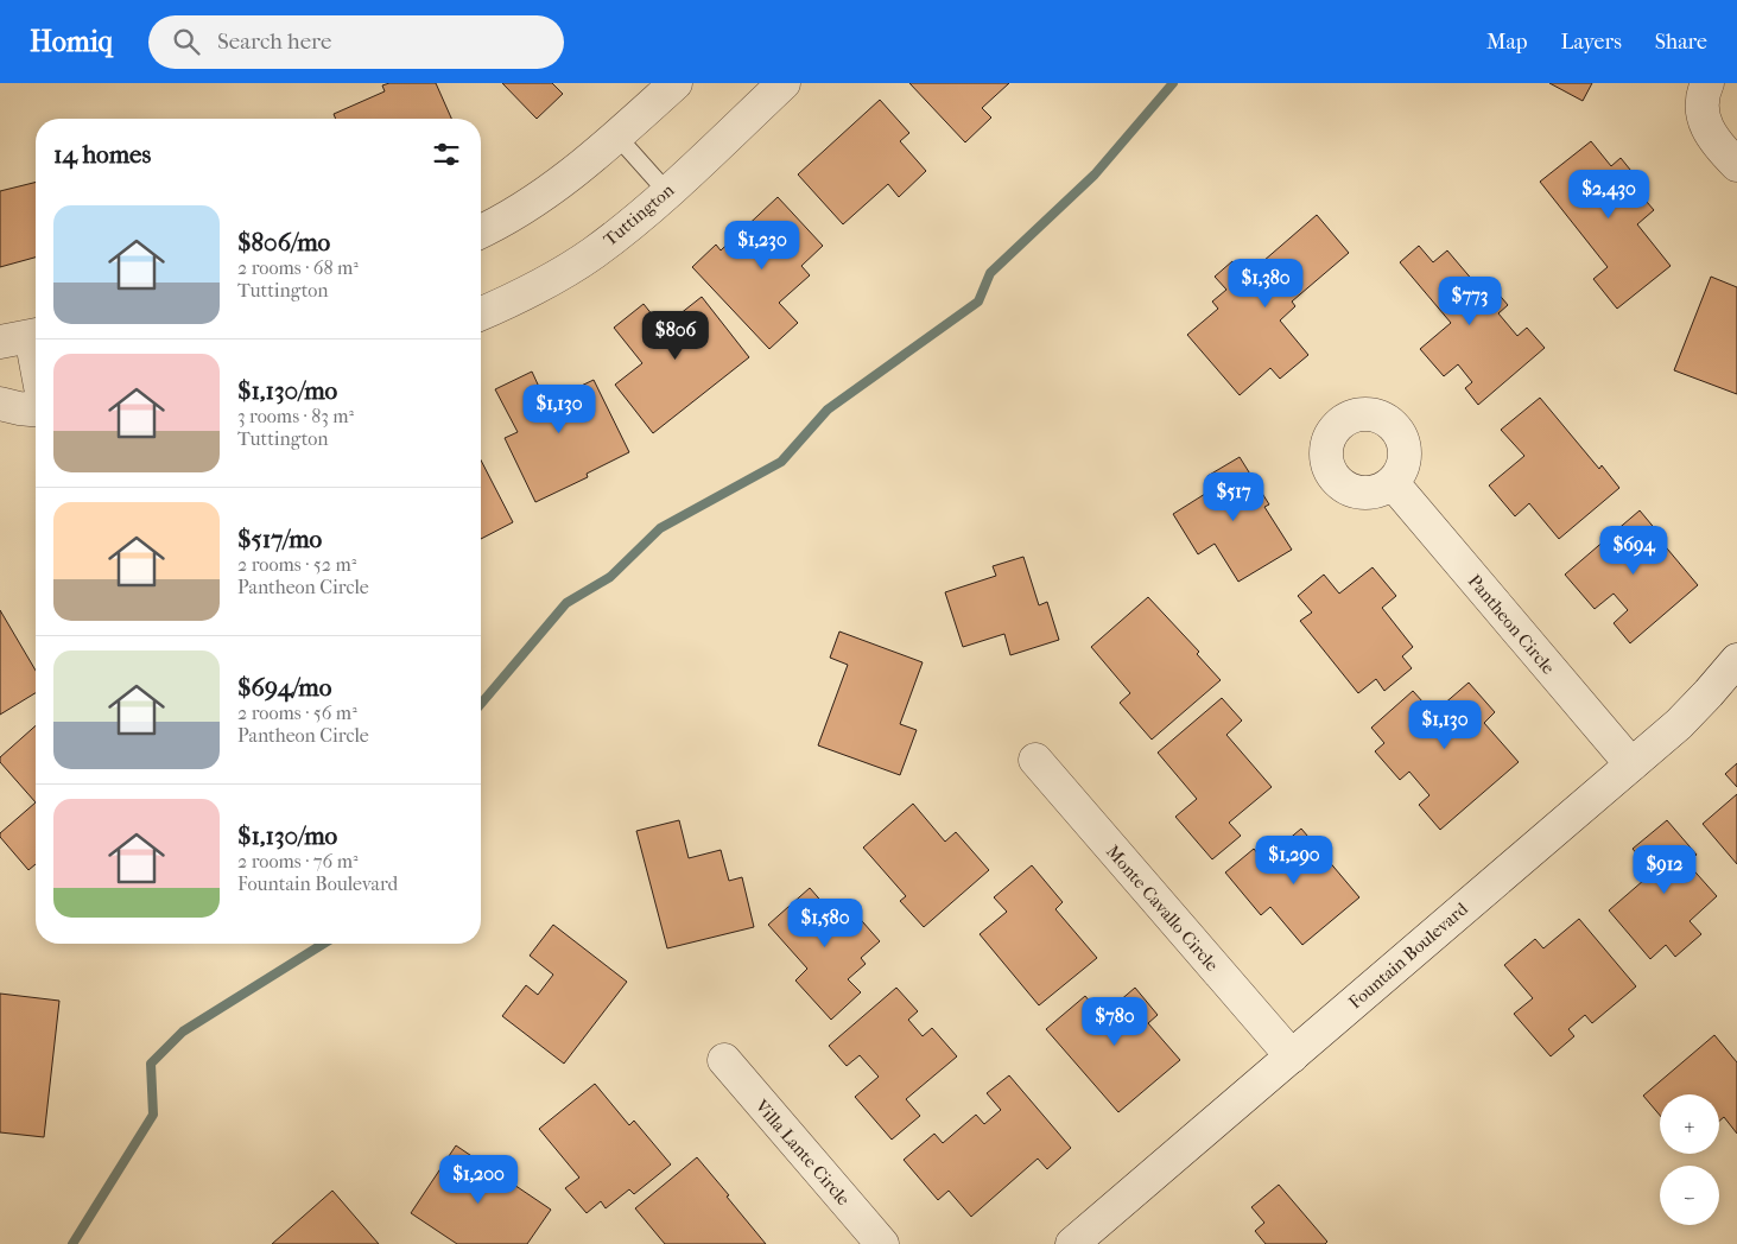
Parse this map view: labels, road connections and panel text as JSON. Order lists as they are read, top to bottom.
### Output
{
  "streets": {
    "street": [
      "Tuttington",
      "Pantheon Circle",
      "Monte Cavallo Circle",
      "Fountain Boulevard",
      "Villa Lante Circle"
    ]
  },
  "crossings": [
    ["Pantheon Circle", "Fountain Boulevard"],
    ["Monte Cavallo Circle", "Fountain Boulevard"]
  ],
  "page": {
    "header": "Homiq",
    "search": "Search here",
    "nav": ["Map", "Layers", "Share"],
    "heading": "14 homes",
    "price": [
      "$2,430",
      "$1,230",
      "$1,380",
      "$773",
      "$806",
      "$1,130",
      "$517",
      "$694",
      "$1,130",
      "$1,290",
      "$912",
      "$1,580",
      "$780",
      "$1,200"
    ],
    "list": [
      {
        "name": "$806/mo",
        "note": "2 rooms · 68 m² · Tuttington"
      },
      {
        "name": "$1,130/mo",
        "note": "3 rooms · 83 m² · Tuttington"
      },
      {
        "name": "$517/mo",
        "note": "2 rooms · 52 m² · Pantheon Circle"
      },
      {
        "name": "$694/mo",
        "note": "2 rooms · 56 m² · Pantheon Circle"
      },
      {
        "name": "$1,130/mo",
        "note": "2 rooms · 76 m² · Fountain Boulevard"
      }
    ],
    "map_buttons": ["+", "−"]
  }
}
